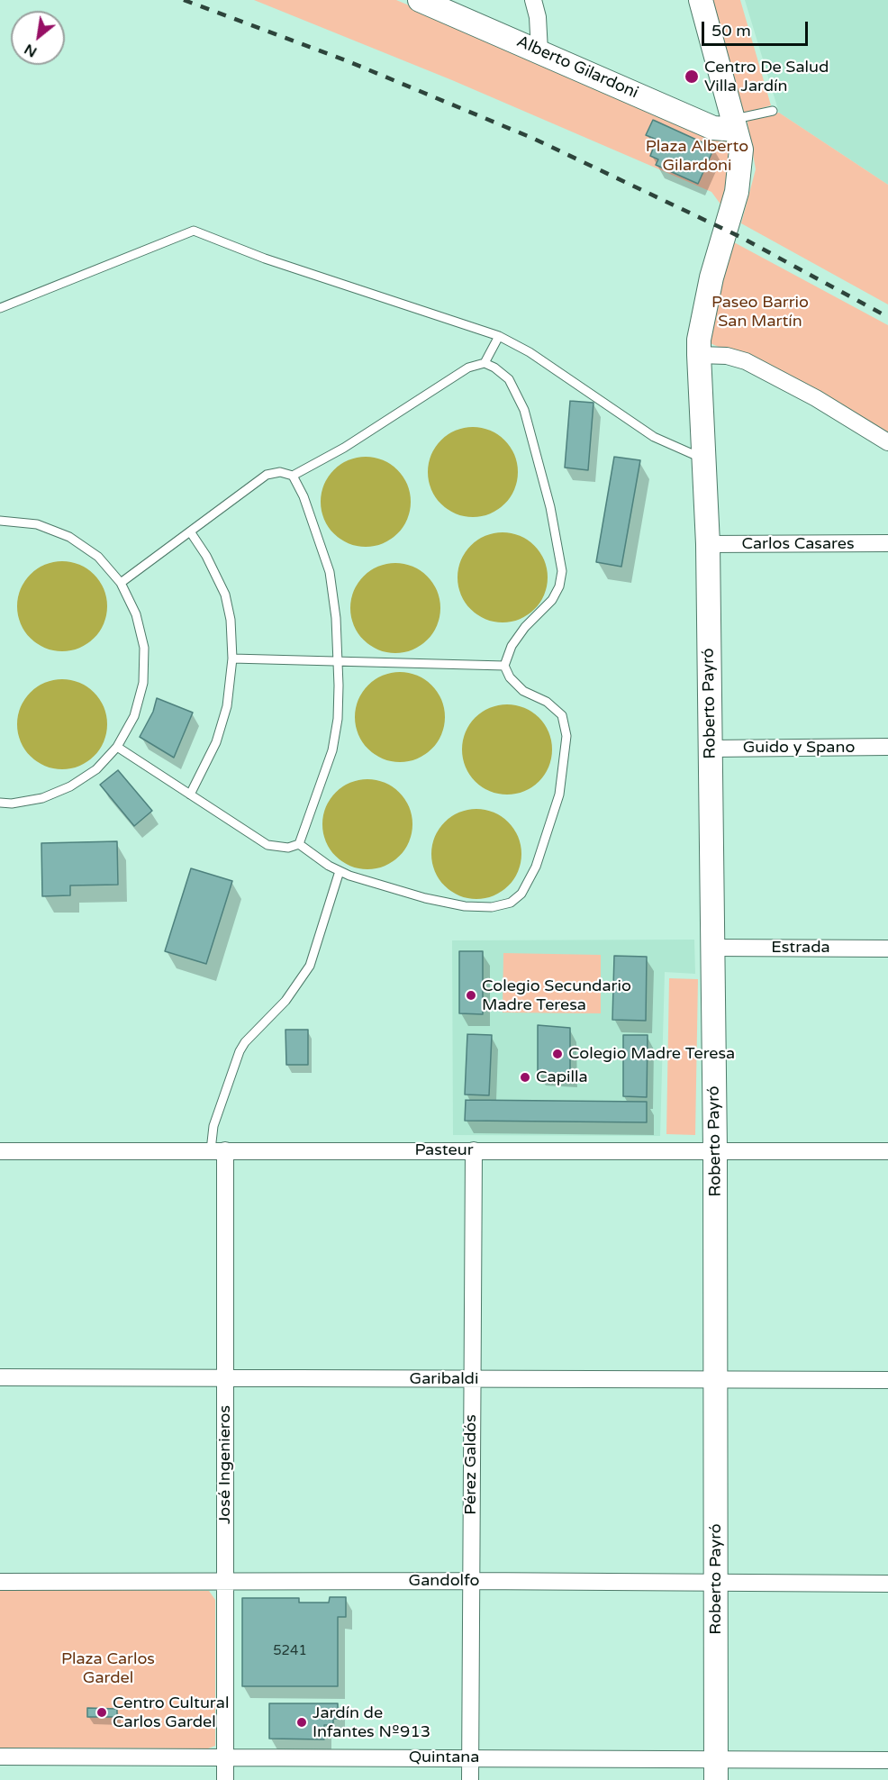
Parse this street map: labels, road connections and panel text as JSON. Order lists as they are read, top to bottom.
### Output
{
  "streets": {
    "street": [
      "Alberto Gilardoni",
      "Carlos Casares",
      "Roberto Payró",
      "Guido y Spano",
      "Estrada",
      "Pasteur",
      "Garibaldi",
      "José Ingenieros",
      "Pérez Galdós",
      "Gandolfo",
      "Quintana"
    ]
  },
  "crossings": [
    ["Alberto Gilardoni", "Roberto Payró"],
    ["Carlos Casares", "Roberto Payró"],
    ["Roberto Payró", "Guido y Spano"],
    ["Roberto Payró", "Estrada"],
    ["Roberto Payró", "Pasteur"],
    ["Roberto Payró", "Garibaldi"],
    ["Roberto Payró", "Gandolfo"],
    ["Roberto Payró", "Quintana"],
    ["Pasteur", "José Ingenieros"],
    ["Pasteur", "Pérez Galdós"],
    ["Garibaldi", "José Ingenieros"],
    ["Garibaldi", "Pérez Galdós"],
    ["José Ingenieros", "Gandolfo"],
    ["José Ingenieros", "Quintana"],
    ["Pérez Galdós", "Gandolfo"],
    ["Pérez Galdós", "Quintana"]
  ],
  "parks": ["Plaza Alberto Gilardoni", "Paseo Barrio San Martín", "Plaza Carlos Gardel"],
  "places": [
    "Centro De Salud Villa Jardín",
    "Colegio Secundario Madre Teresa",
    "Colegio Madre Teresa",
    "Capilla",
    "Centro Cultural Carlos Gardel",
    "Jardín de Infantes Nº913"
  ],
  "house_numbers": ["5241"],
  "scale_bar": "50 m",
  "north": "bottom left"
}
